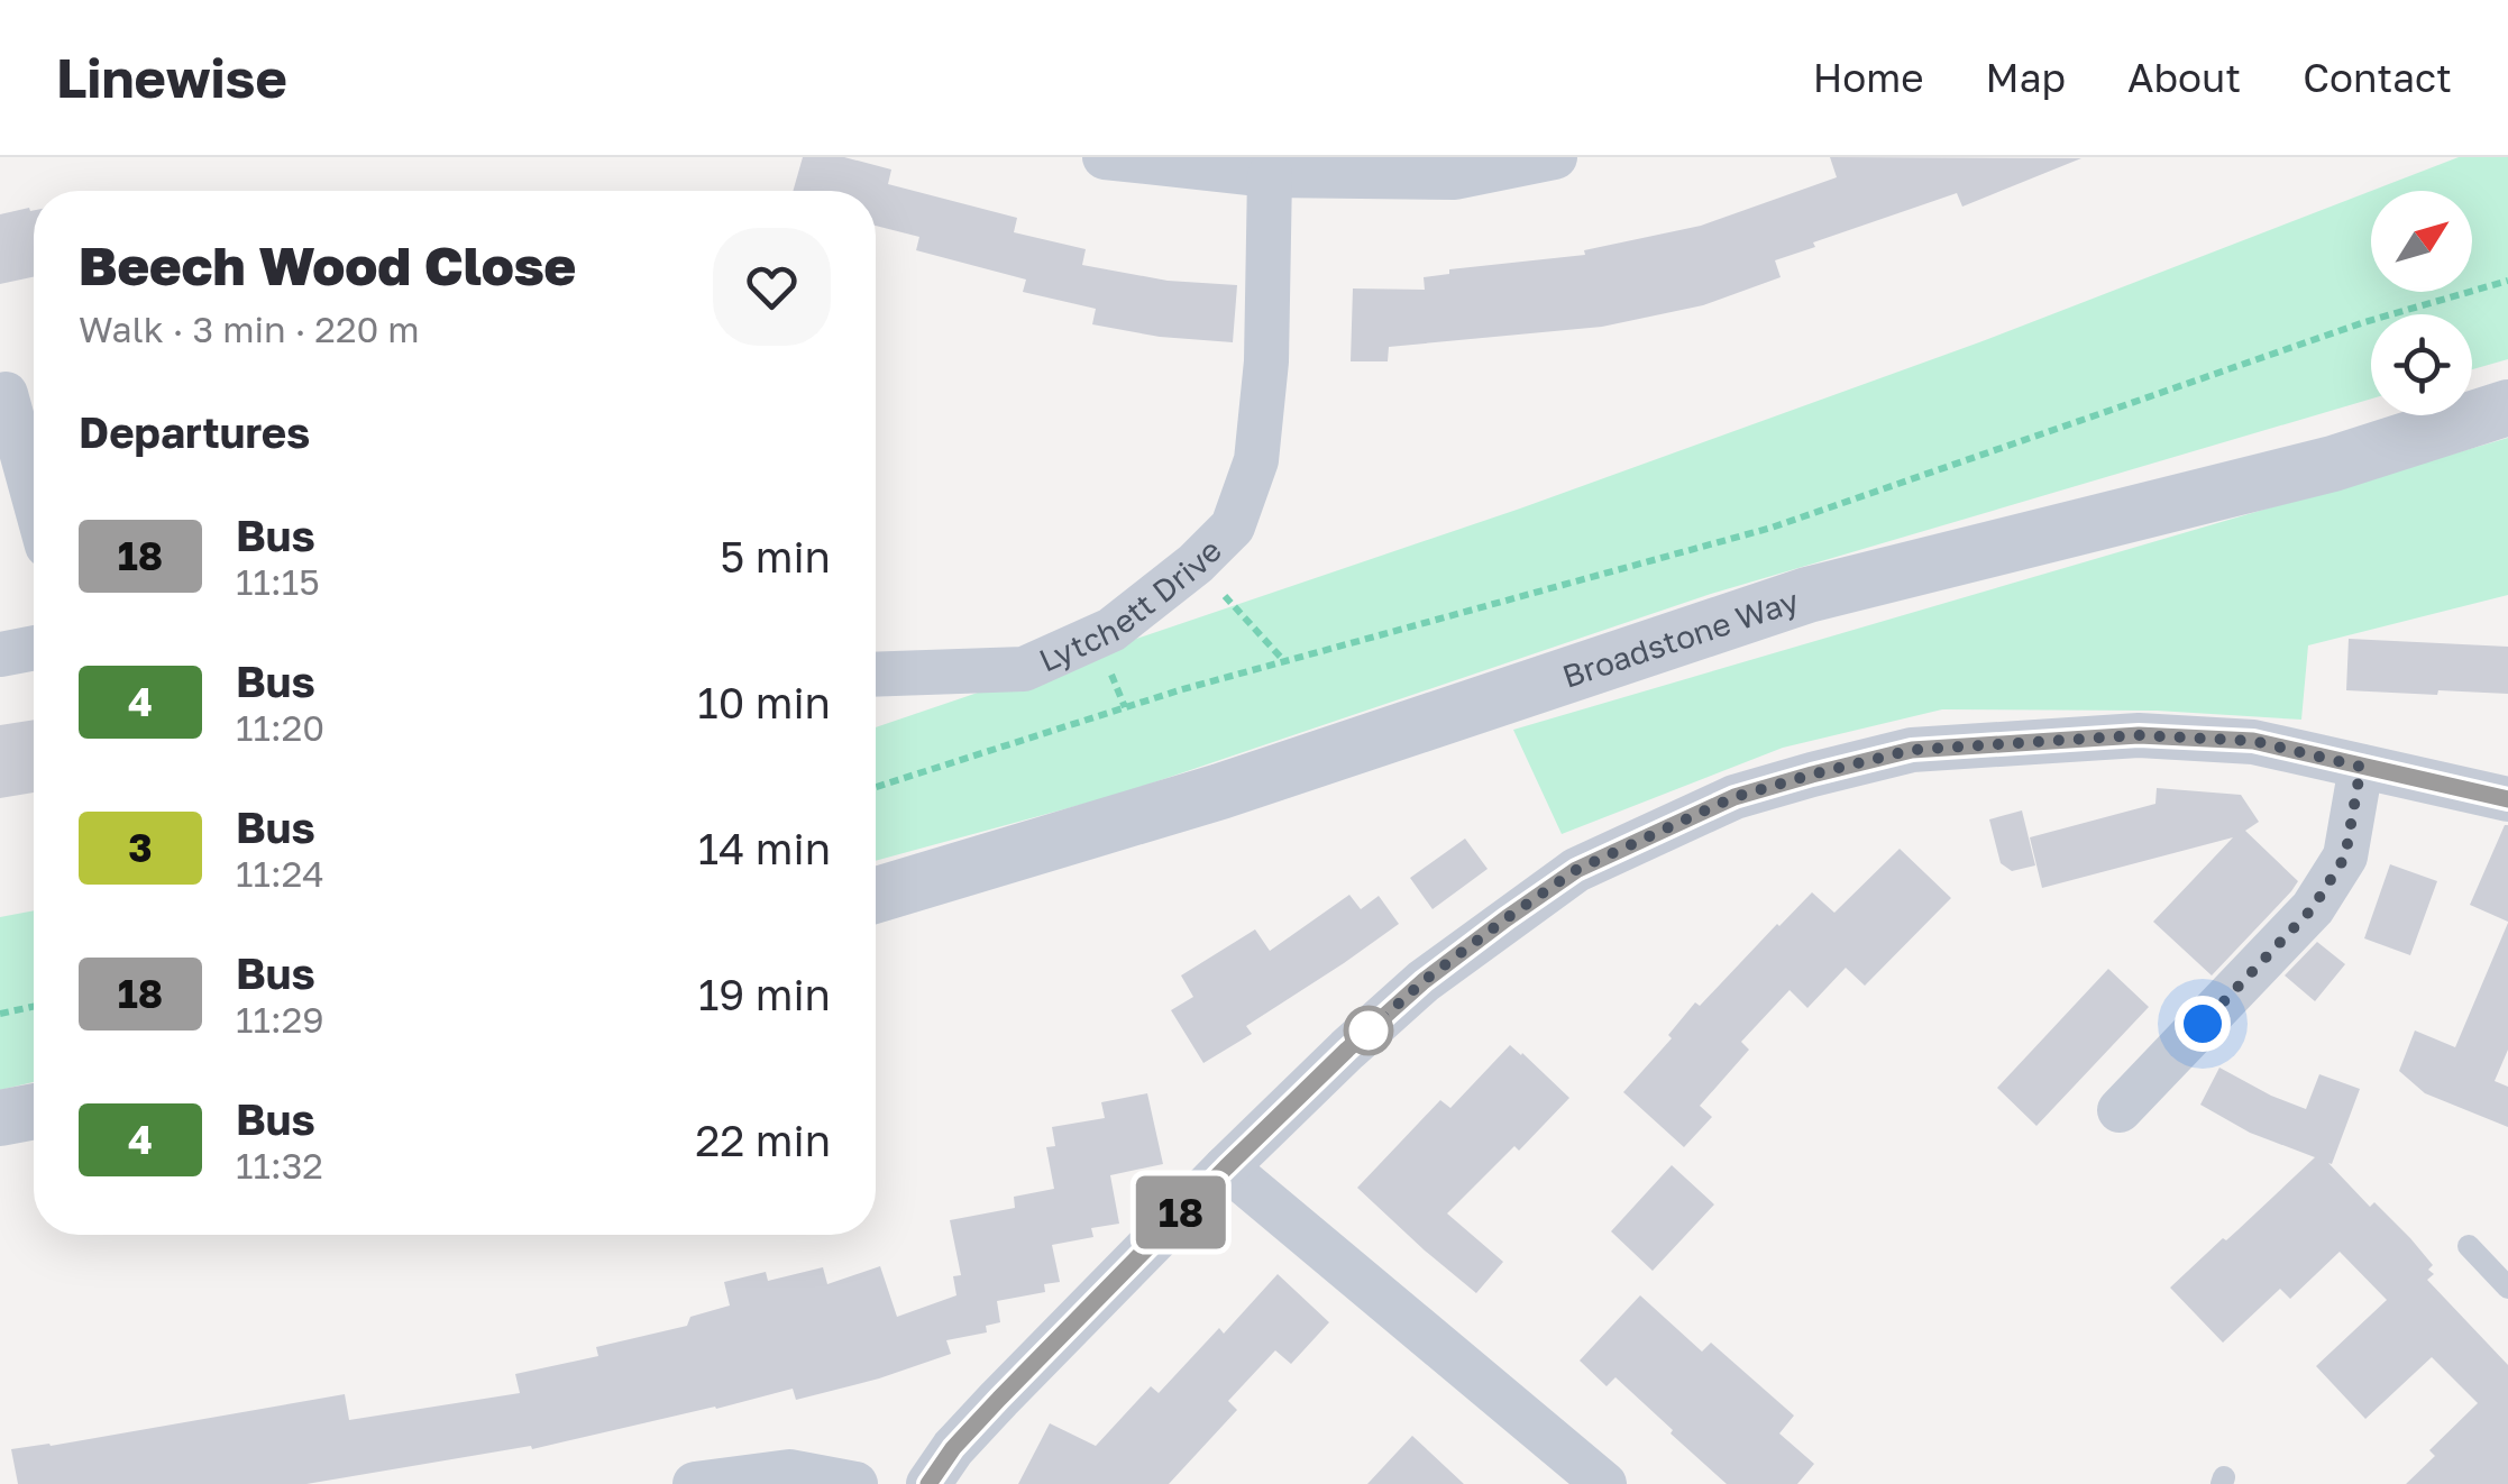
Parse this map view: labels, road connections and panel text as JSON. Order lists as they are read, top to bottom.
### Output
{
  "streets": {
    "street": ["Lytchett Drive", "Broadstone Way"]
  },
  "lines": ["bus line 18"],
  "north": "top right",
  "page": {
    "header": "Linewise",
    "nav": [
      "Home",
      "Map",
      "About",
      "Contact"
    ],
    "on_map": "18",
    "heading": [
      ["Beech Wood Close", "Walk · 3 min · 220 m"],
      "Departures"
    ],
    "list": [
      {
        "mark": "18",
        "name": "Bus",
        "note": "11:15",
        "value": "5 min"
      },
      {
        "mark": "4",
        "name": "Bus",
        "note": "11:20",
        "value": "10 min"
      },
      {
        "mark": "3",
        "name": "Bus",
        "note": "11:24",
        "value": "14 min"
      },
      {
        "mark": "18",
        "name": "Bus",
        "note": "11:29",
        "value": "19 min"
      },
      {
        "mark": "4",
        "name": "Bus",
        "note": "11:32",
        "value": "22 min"
      }
    ]
  }
}
